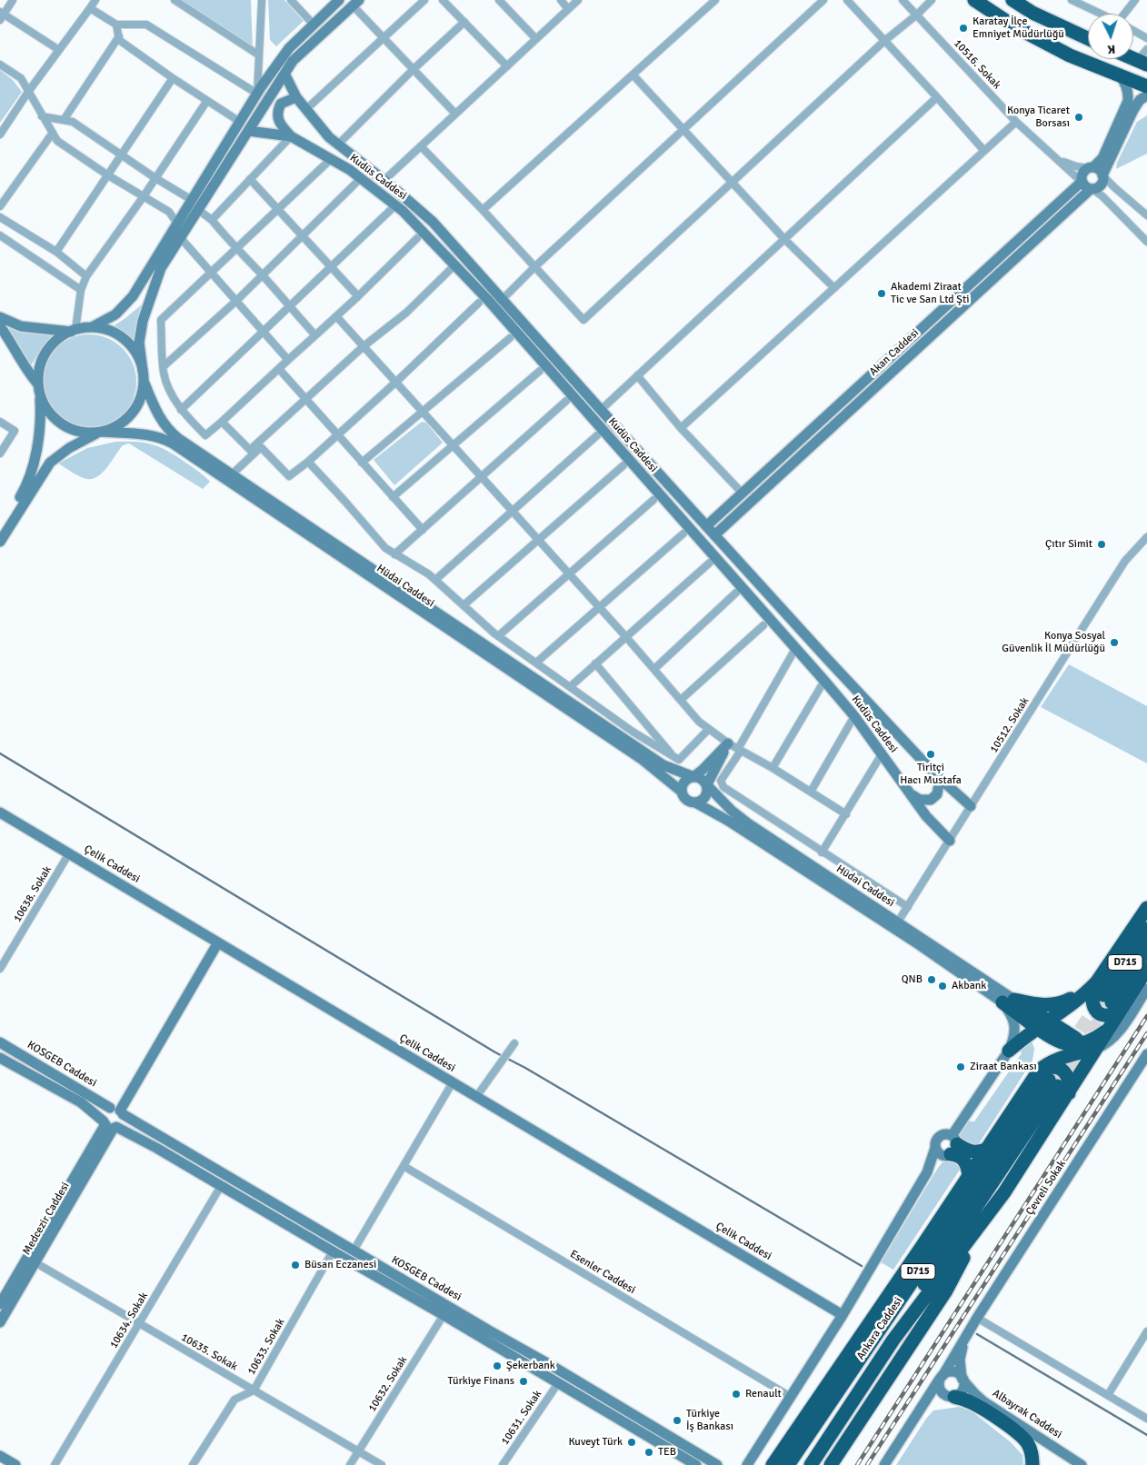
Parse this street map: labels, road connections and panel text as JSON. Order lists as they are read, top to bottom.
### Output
{
  "streets": {
    "highway": ["D715", "Ankara Caddesi"],
    "street": [
      "10516. Sokak",
      "Kudüs Caddesi",
      "Akan Caddesi",
      "Hüdai Caddesi",
      "10512. Sokak",
      "Çelik Caddesi",
      "10638. Sokak",
      "KOSGEB Caddesi",
      "Çevreli Sokak",
      "Medcezir Caddesi",
      "Esenler Caddesi",
      "10634. Sokak",
      "10633. Sokak",
      "10635. Sokak",
      "10632. Sokak",
      "Albayrak Caddesi",
      "10631. Sokak"
    ]
  },
  "crossings": [
    ["10516. Sokak", "Akan Caddesi"],
    ["Kudüs Caddesi", "Akan Caddesi"],
    ["Kudüs Caddesi", "10512. Sokak"],
    ["Hüdai Caddesi", "10512. Sokak"],
    ["Çelik Caddesi", "10638. Sokak"],
    ["KOSGEB Caddesi", "Medcezir Caddesi"],
    ["KOSGEB Caddesi", "10634. Sokak"],
    ["KOSGEB Caddesi", "10633. Sokak"],
    ["KOSGEB Caddesi", "10632. Sokak"],
    ["KOSGEB Caddesi", "10631. Sokak"],
    ["Medcezir Caddesi", "10635. Sokak"],
    ["10634. Sokak", "10635. Sokak"],
    ["10633. Sokak", "10635. Sokak"],
    ["10635. Sokak", "10632. Sokak"]
  ],
  "places": [
    "Karatay İlçe Emniyet Müdürlüğü",
    "Konya Ticaret Borsası",
    "Akademi Ziraat Tic ve San Ltd Şti",
    "Çıtır Simit",
    "Konya Sosyal Güvenlik İl Müdürlüğü",
    "Tiritçi Hacı Mustafa",
    "QNB",
    "Akbank",
    "Ziraat Bankası",
    "Büsan Eczanesi",
    "Şekerbank",
    "Türkiye Finans",
    "Renault",
    "Türkiye İş Bankası",
    "Kuveyt Türk",
    "TEB"
  ],
  "north": "bottom"
}
